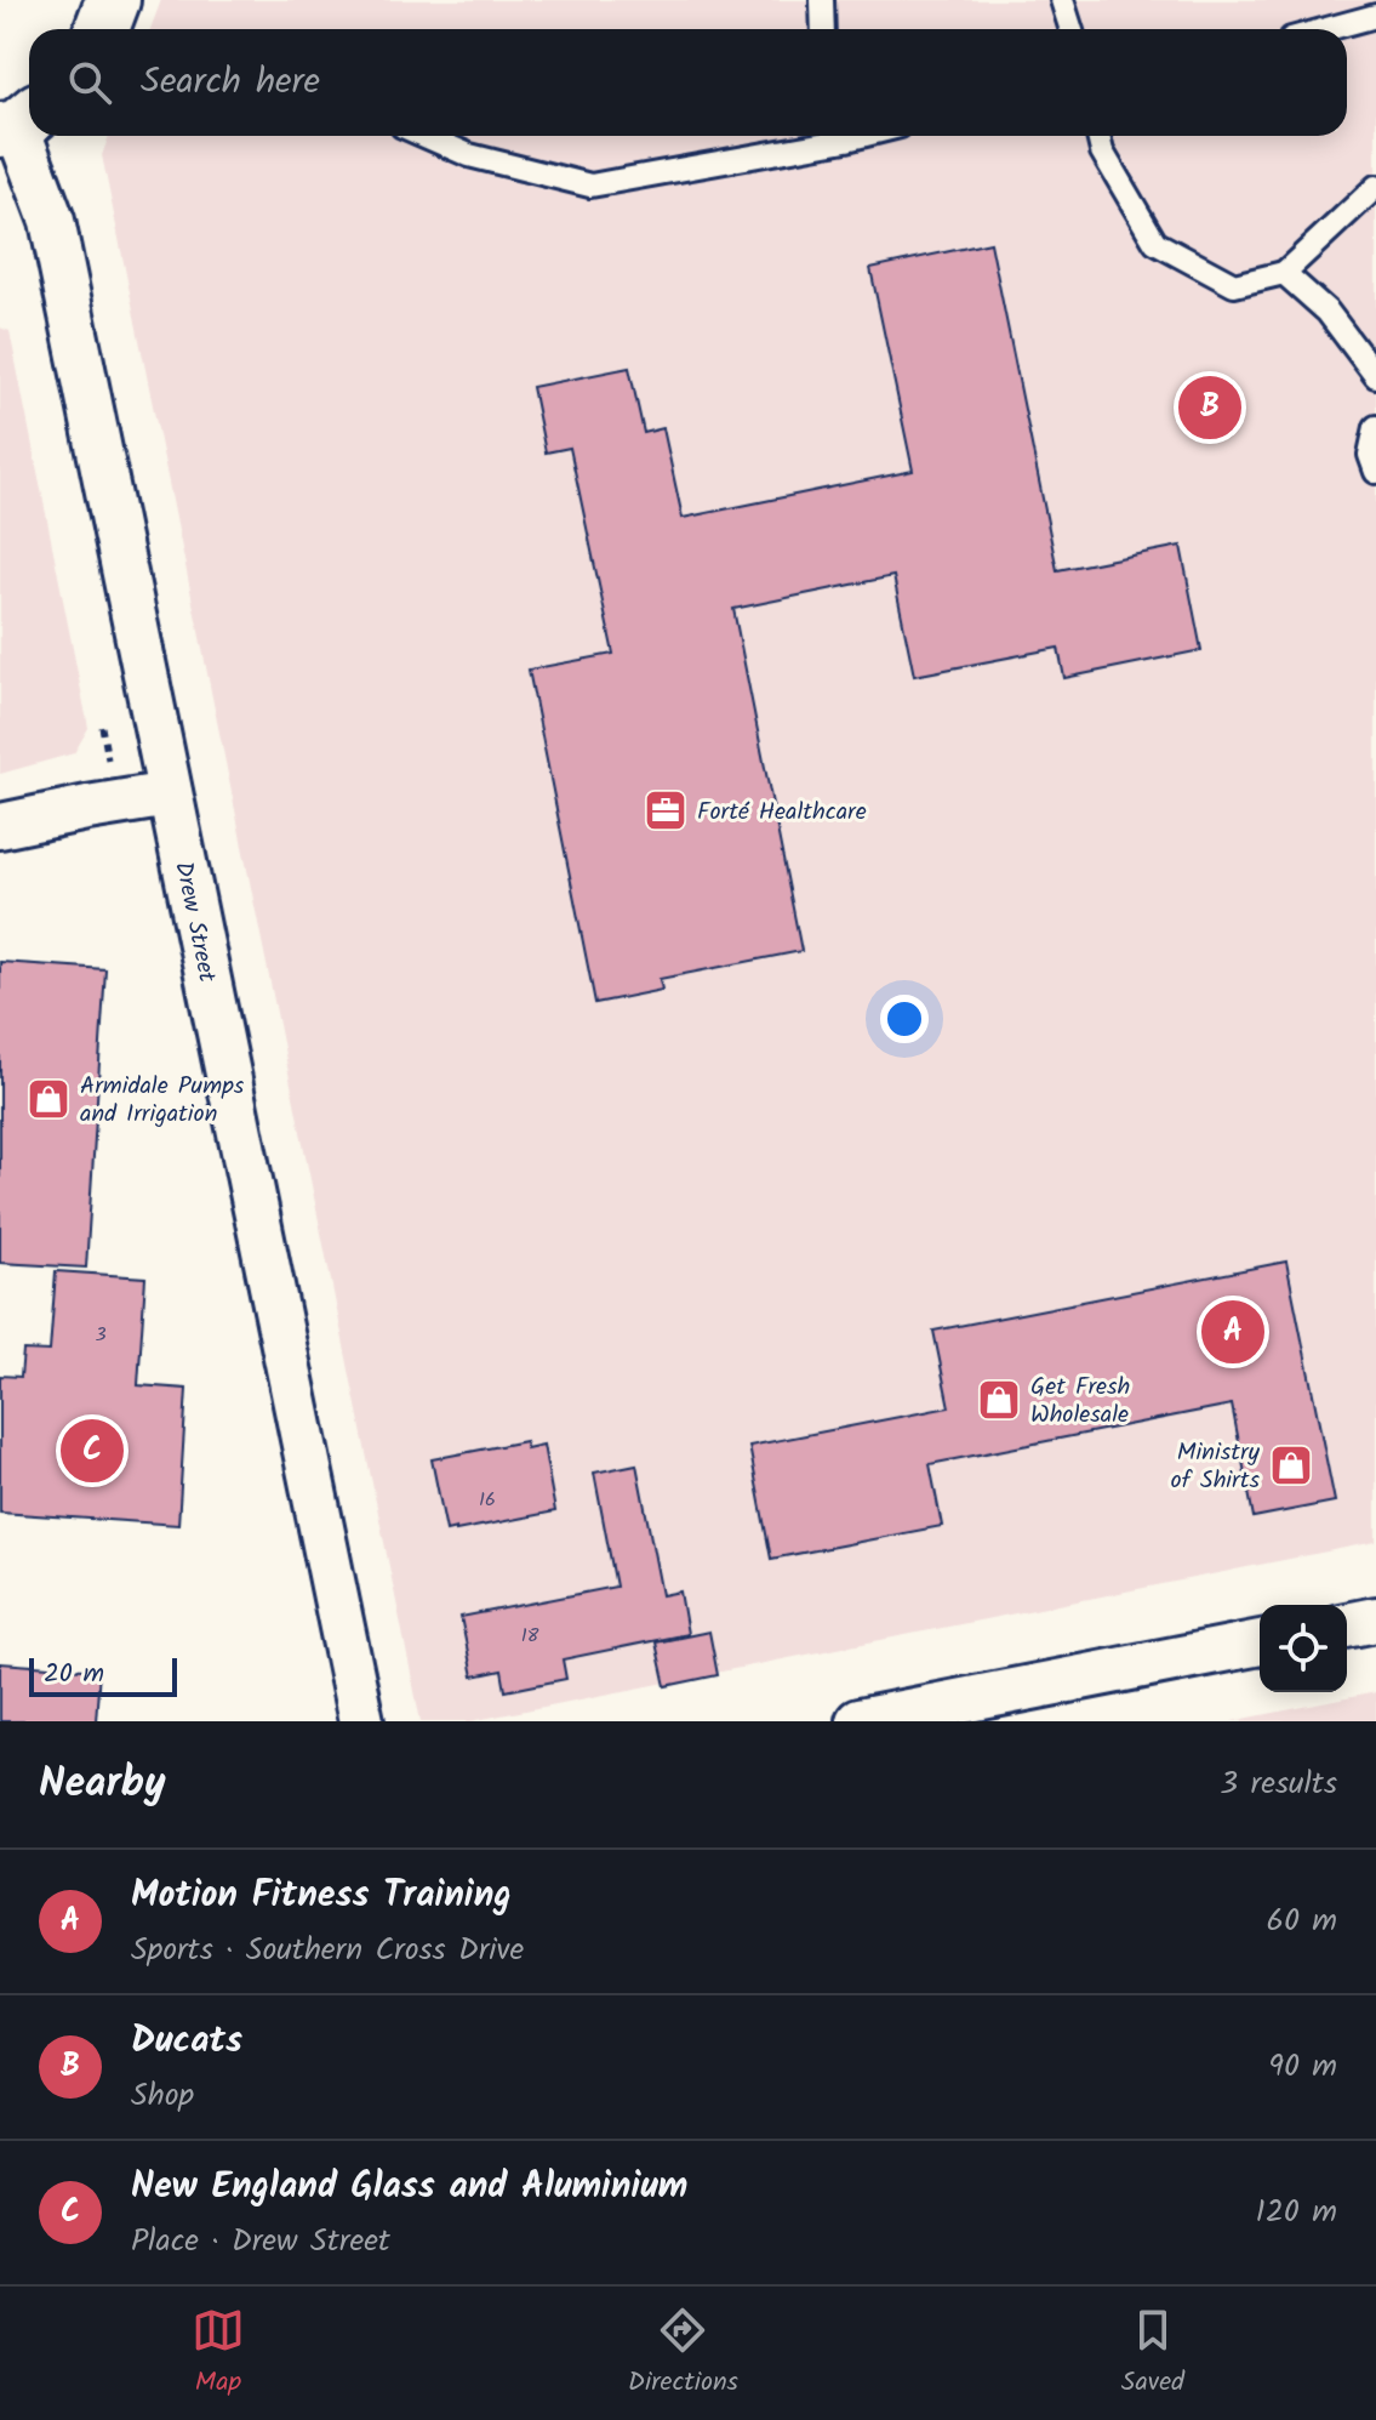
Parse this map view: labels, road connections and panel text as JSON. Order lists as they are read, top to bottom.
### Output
{
  "streets": {
    "street": ["Drew Street"]
  },
  "places": {
    "office": ["Forté Healthcare"],
    "shop": ["Armidale Pumps and Irrigation", "Get Fresh Wholesale", "Ministry of Shirts"]
  },
  "house_numbers": ["3", "16", "18"],
  "scale_bar": "20 m",
  "page": {
    "search": "Search here",
    "pins": ["B", "A", "C"],
    "scale": "20 m",
    "heading": ["Nearby", "3 results"],
    "list": [
      {
        "mark": "A",
        "name": "Motion Fitness Training",
        "note": "Sports · Southern Cross Drive",
        "value": "60 m"
      },
      {
        "mark": "B",
        "name": "Ducats",
        "note": "Shop",
        "value": "90 m"
      },
      {
        "mark": "C",
        "name": "New England Glass and Aluminium",
        "note": "Place · Drew Street",
        "value": "120 m"
      }
    ],
    "nav": ["Map", "Directions", "Saved"]
  }
}
